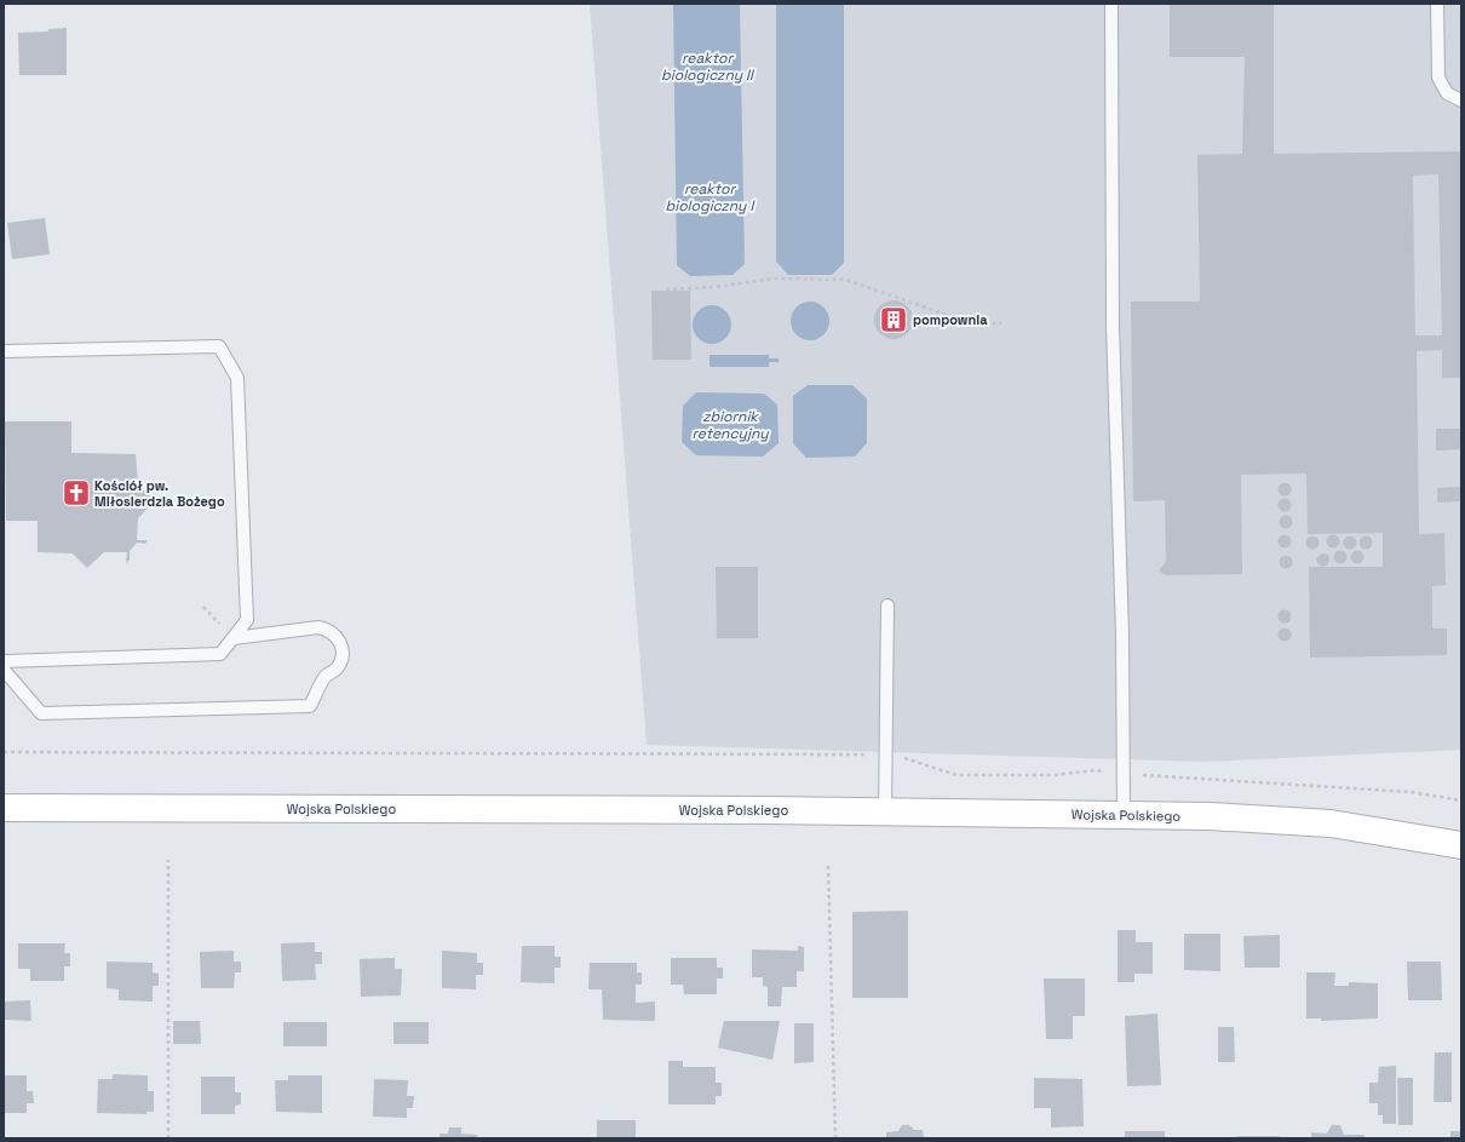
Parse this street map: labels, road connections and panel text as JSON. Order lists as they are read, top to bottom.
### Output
{
  "streets": {
    "main road": ["Wojska Polskiego"]
  },
  "water": ["reaktor biologiczny II", "reaktor biologiczny I", "zbiornik retencyjny"],
  "places": {
    "building": ["pompownia"],
    "church": ["Kościół pw. Miłosierdzia Bożego"]
  }
}
